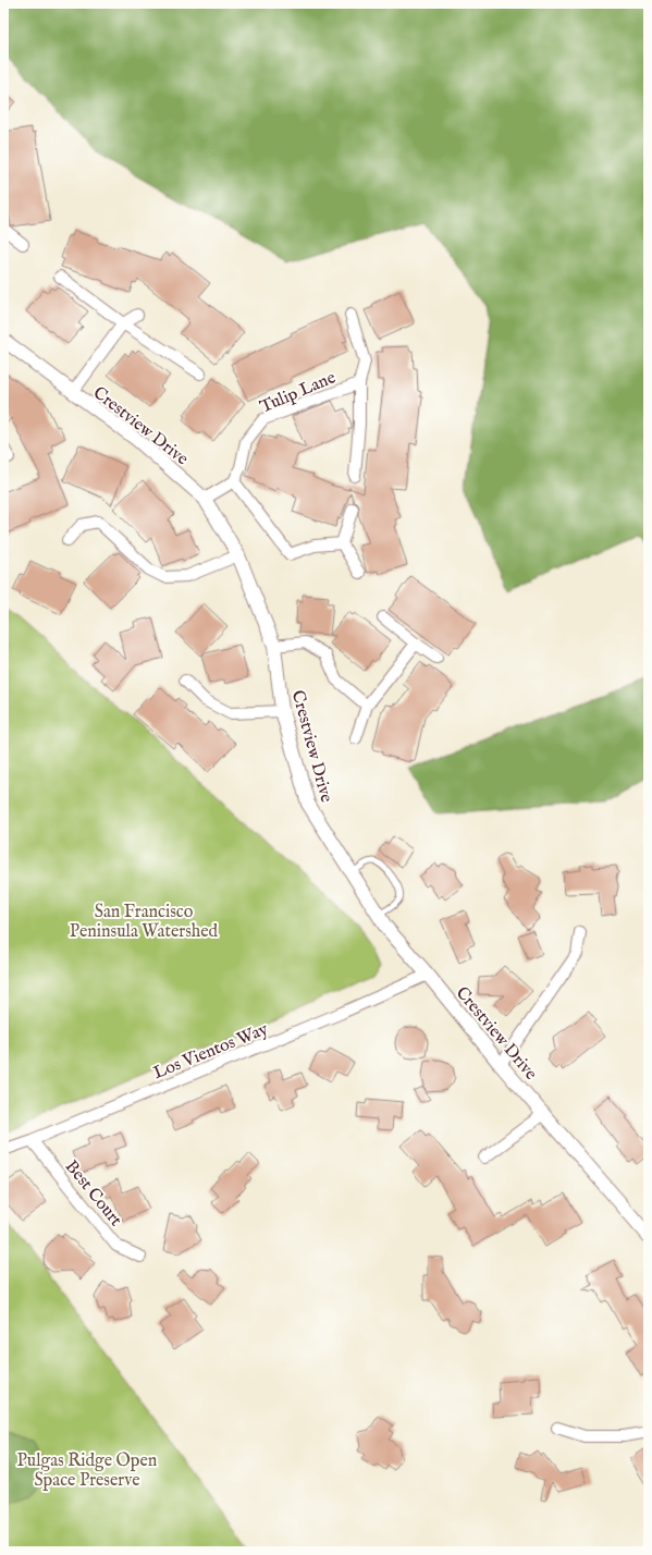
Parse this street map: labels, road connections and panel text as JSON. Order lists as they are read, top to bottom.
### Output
{
  "streets": {
    "street": [
      "Tulip Lane",
      "Crestview Drive",
      "Los Vientos Way",
      "Best Court"
    ]
  },
  "crossings": [
    ["Crestview Drive", "Los Vientos Way"],
    ["Los Vientos Way", "Best Court"]
  ],
  "parks": ["San Francisco Peninsula Watershed", "Pulgas Ridge Open Space Preserve"]
}
